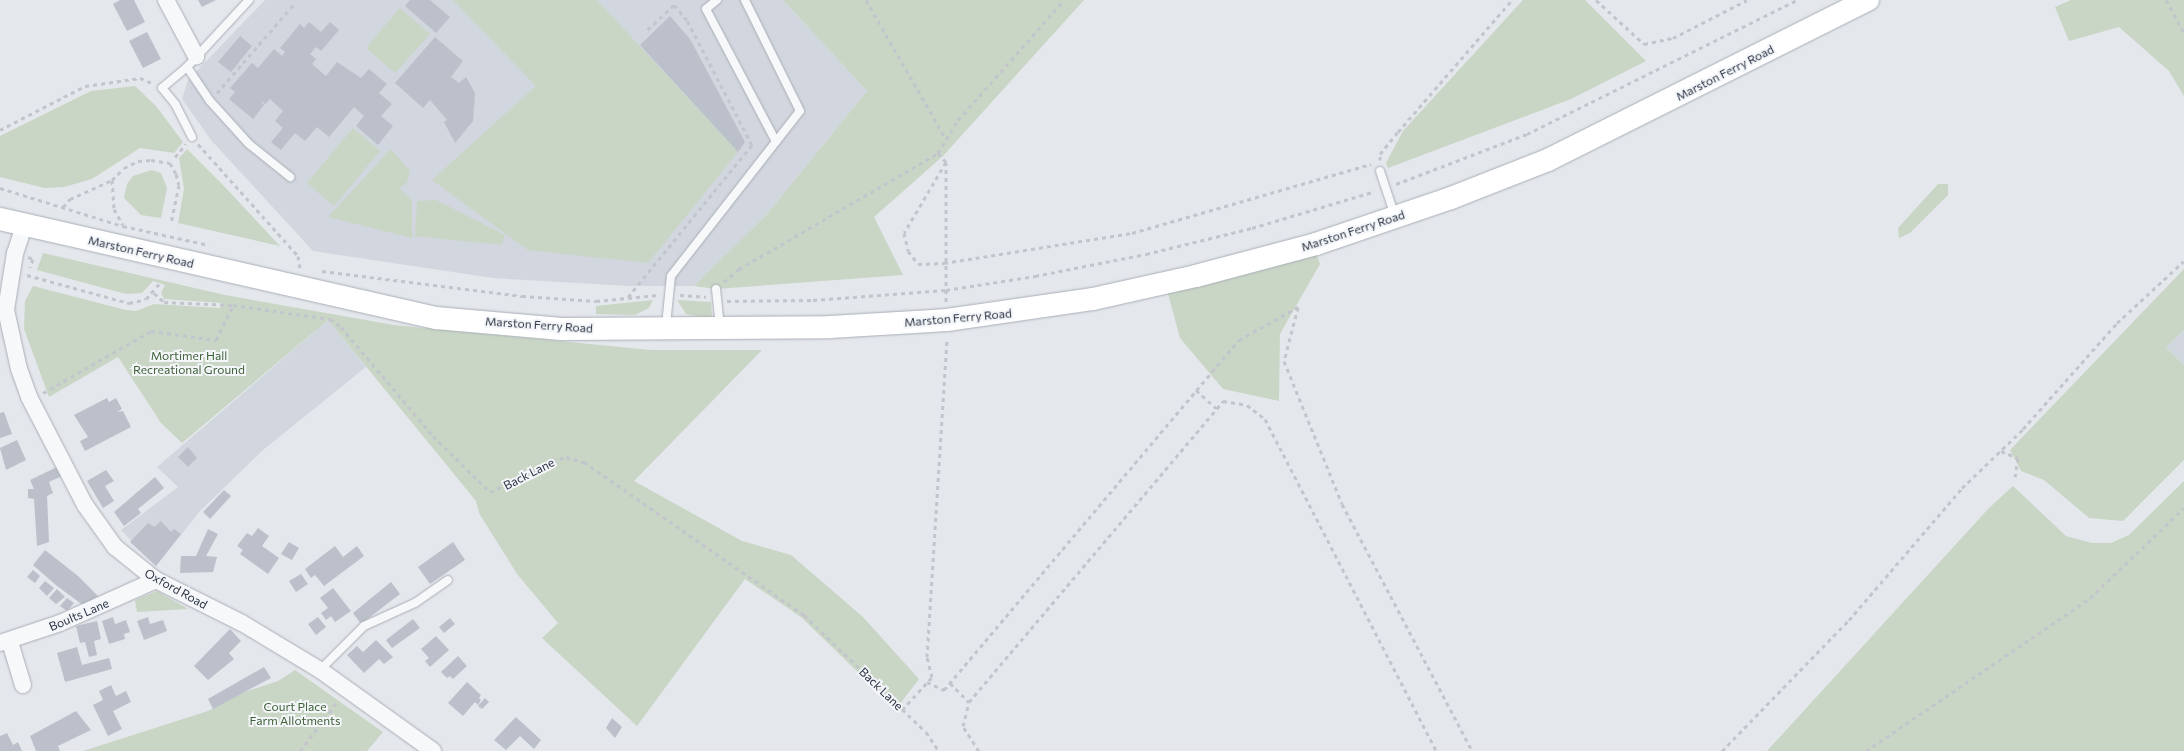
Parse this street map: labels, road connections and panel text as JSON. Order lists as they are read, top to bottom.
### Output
{
  "streets": {
    "main road": ["Marston Ferry Road"],
    "street": ["Oxford Road", "Boults Lane"],
    "path": ["Back Lane"]
  },
  "crossings": [
    ["Marston Ferry Road", "Oxford Road"],
    ["Oxford Road", "Boults Lane"]
  ],
  "parks": ["Mortimer Hall Recreational Ground", "Court Place Farm Allotments"]
}
